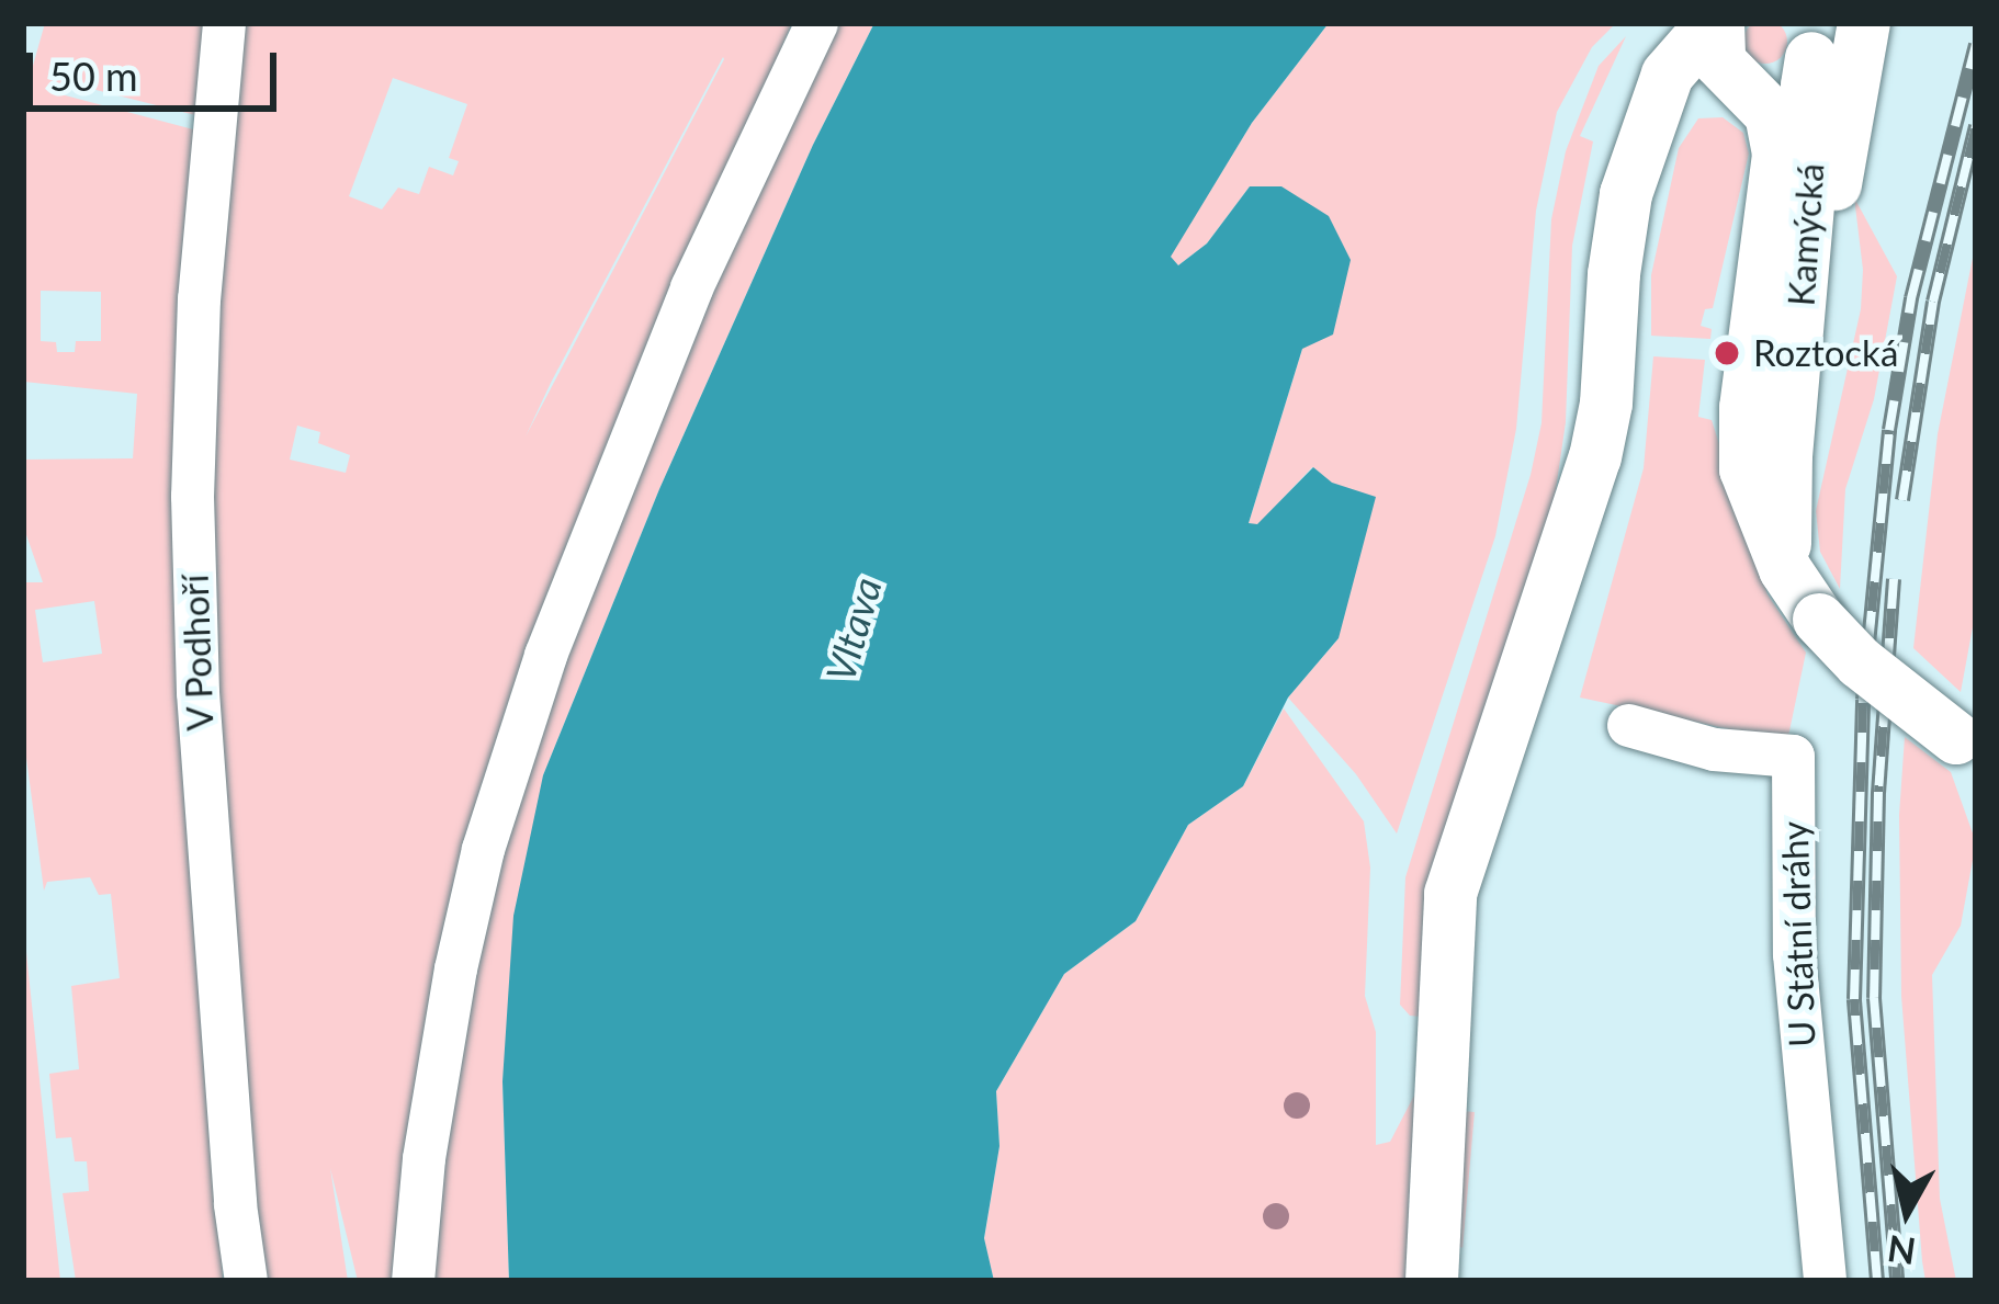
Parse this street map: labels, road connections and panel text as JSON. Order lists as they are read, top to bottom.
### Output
{
  "streets": {
    "main road": ["Kamýcká"],
    "street": ["V Podhoří", "U Státní dráhy"]
  },
  "water": ["Vltava"],
  "places": ["Roztocká"],
  "scale_bar": "50 m",
  "north": "bottom"
}
